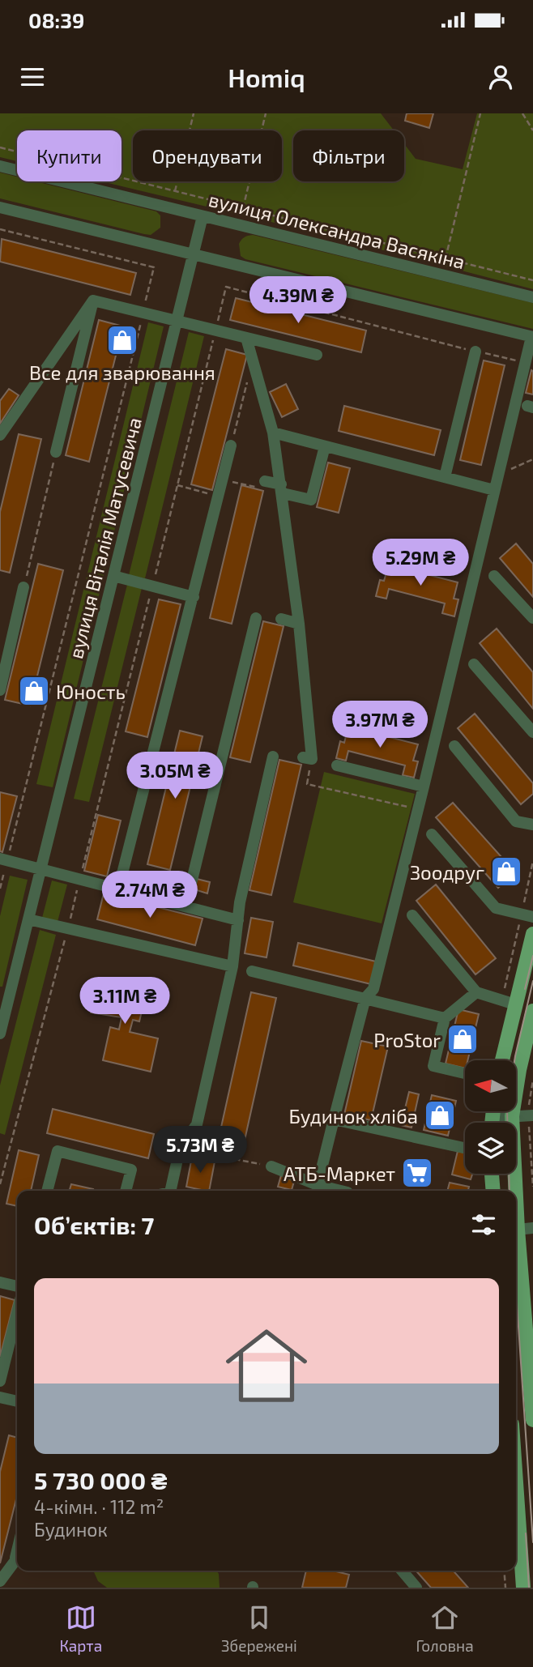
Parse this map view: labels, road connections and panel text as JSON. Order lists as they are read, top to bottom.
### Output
{
  "streets": {
    "street": ["вулиця Олександра Васякіна", "вулиця Віталія Матусевича"]
  },
  "crossings": [
    ["вулиця Олександра Васякіна", "вулиця Віталія Матусевича"]
  ],
  "places": {
    "shop": [
      "Все для зварювання",
      "Юность",
      "Зоодруг",
      "ProStor",
      "Будинок хліба"
    ],
    "supermarket": ["АТБ-Маркет"]
  },
  "north": "left",
  "page": {
    "status": "08:39",
    "header": "Homiq",
    "chip": ["Купити", "Орендувати", "Фільтри"],
    "price": [
      "4.39M ₴",
      "5.29M ₴",
      "3.97M ₴",
      "3.05M ₴",
      "2.74M ₴",
      "3.11M ₴",
      "5.73M ₴"
    ],
    "heading": "Об’єктів: 7",
    "list": [
      {
        "name": "5 730 000 ₴",
        "note": "4-кімн. · 112 m² · Будинок"
      }
    ],
    "tabs": ["Карта", "Збережені", "Головна"]
  }
}
